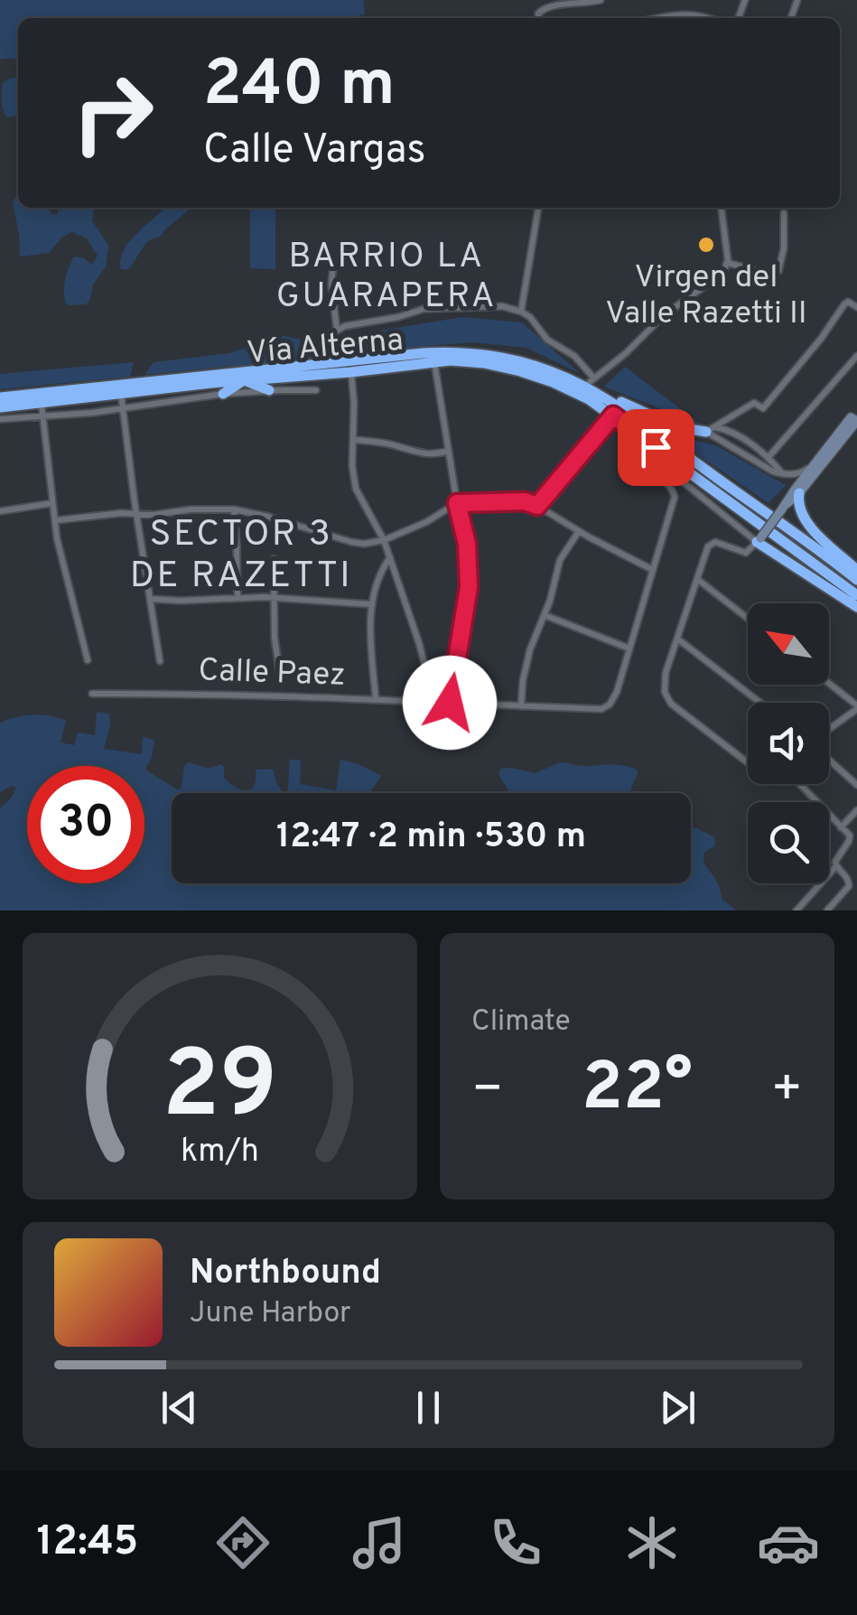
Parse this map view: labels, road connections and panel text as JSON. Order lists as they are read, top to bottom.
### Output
{
  "streets": {
    "highway": ["Vía Alterna"],
    "street": ["Calle Paez"]
  },
  "districts": ["BARRIO LA GUARAPERA", "SECTOR 3 DE RAZETTI"],
  "places": ["Virgen del Valle Razetti II"],
  "north": "top left",
  "page": {
    "turn": ["240 m", "Calle Vargas"],
    "limit": "30",
    "trip": "12:47 · 2 min · 530 m",
    "tile": "Climate",
    "heat": ["−", "22°", "+"],
    "song": ["Northbound", "June Harbor"],
    "tabs": "12:45",
    "gauge": ["29", "km/h"]
  }
}
